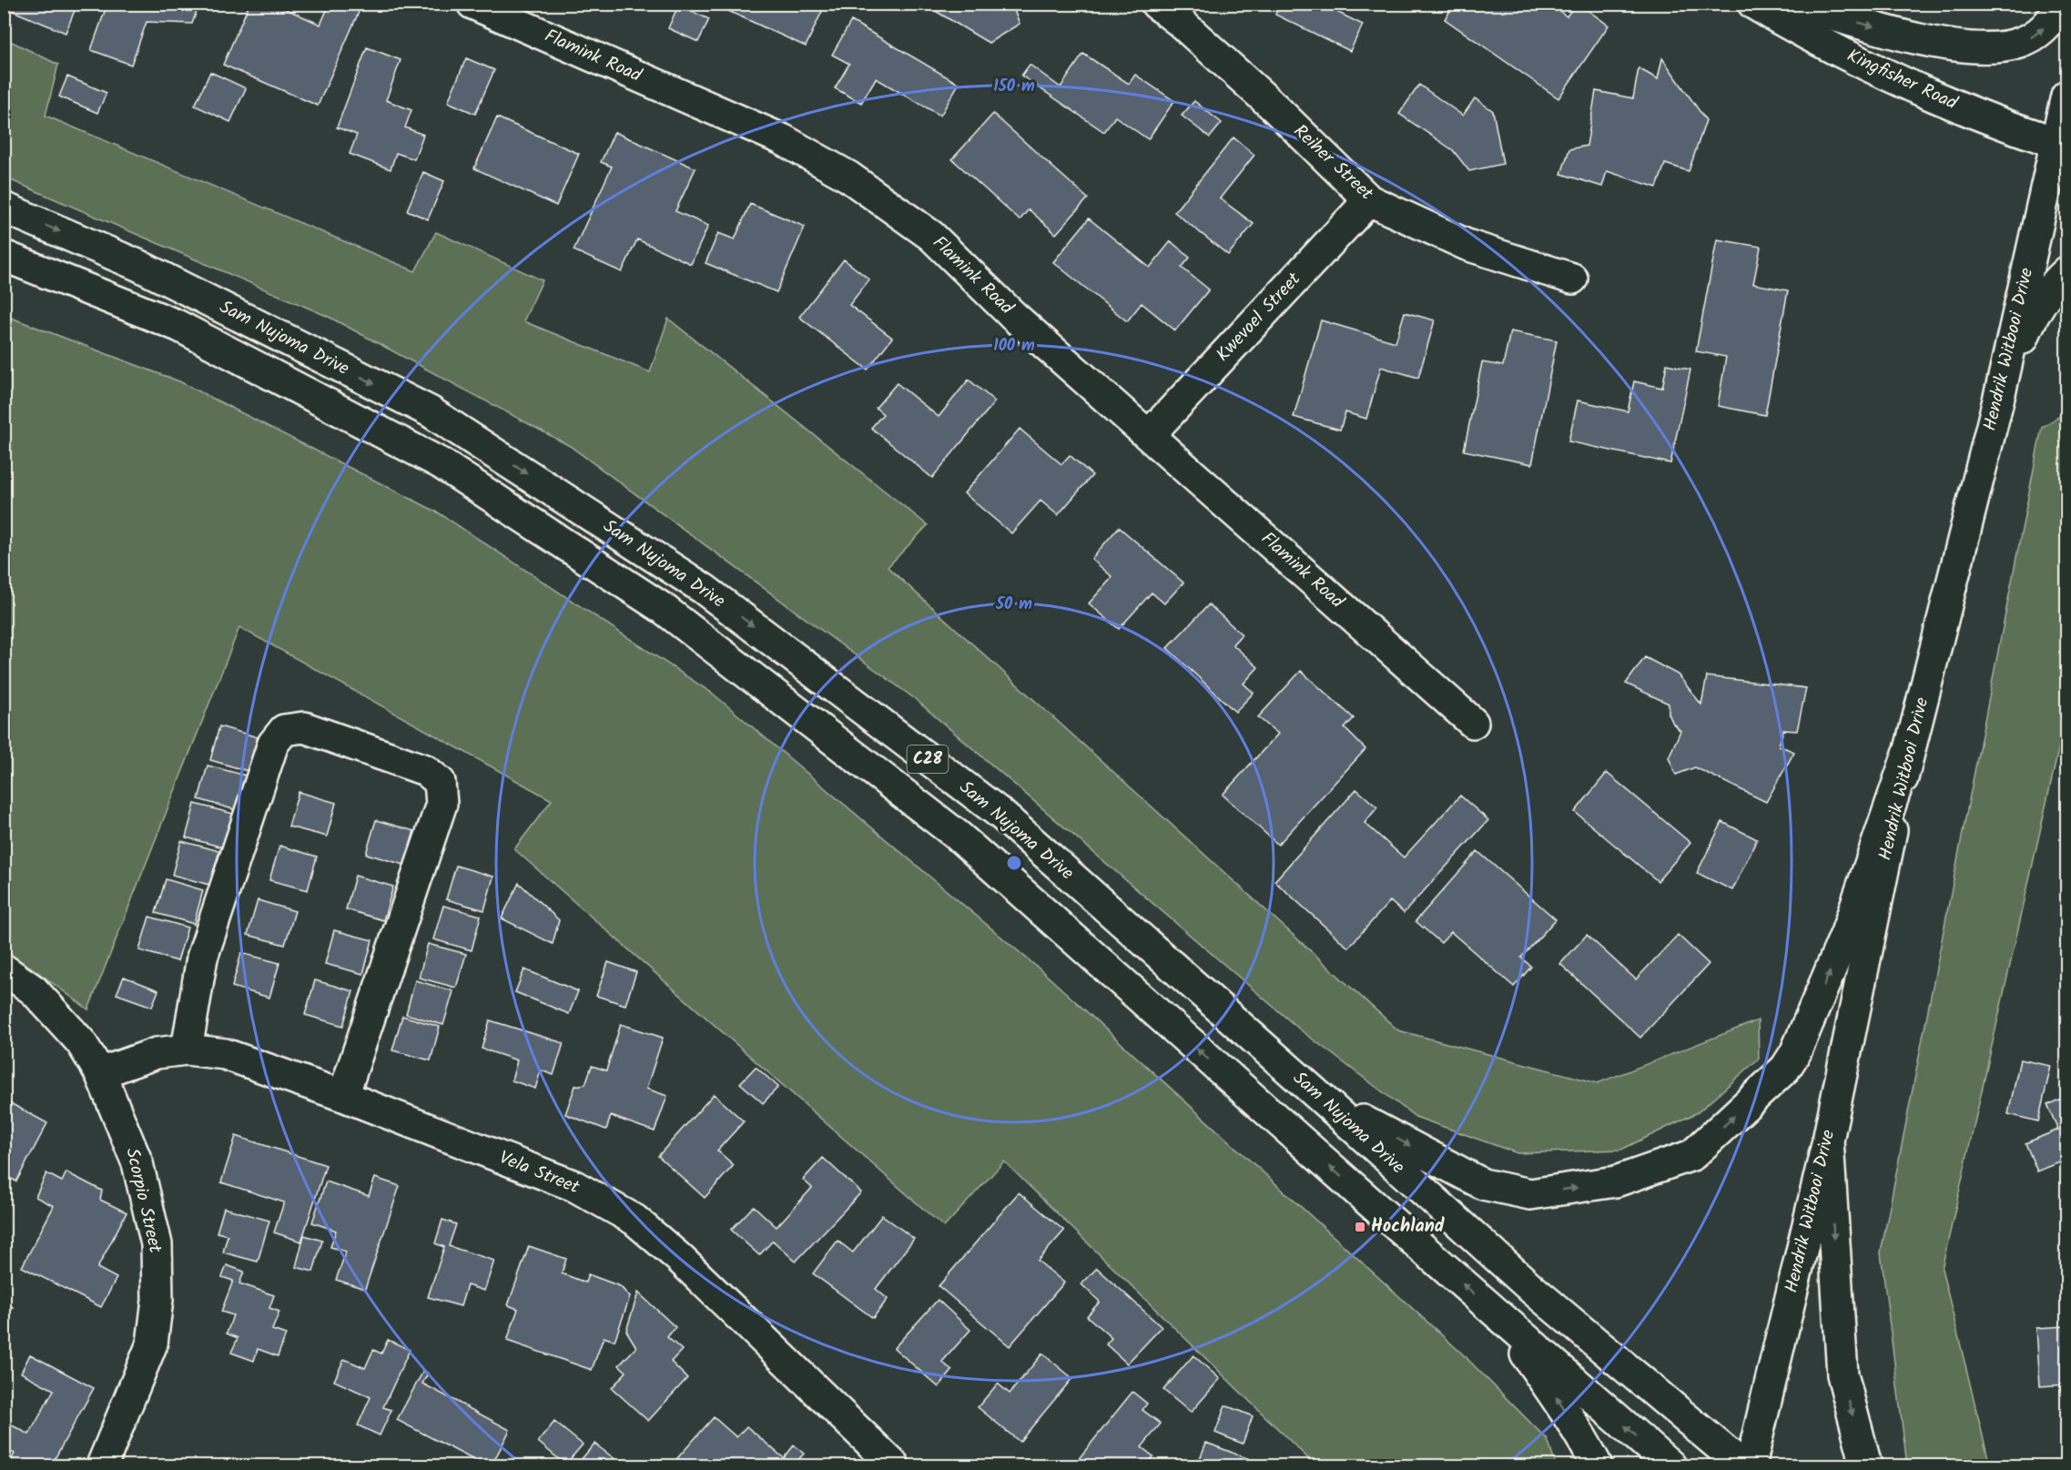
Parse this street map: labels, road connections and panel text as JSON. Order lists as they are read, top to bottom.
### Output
{
  "streets": {
    "main road": [
      "Flamink Road",
      "Kingfisher Road",
      "Reiher Street",
      "Kwevoel Street",
      "Sam Nujoma Drive",
      "Hendrik Witbooi Drive",
      "C28",
      "Vela Street",
      "Scorpio Street"
    ]
  },
  "crossings": [
    ["Flamink Road", "Kwevoel Street"],
    ["Kingfisher Road", "Hendrik Witbooi Drive"],
    ["Reiher Street", "Kwevoel Street"],
    ["Vela Street", "Scorpio Street"]
  ],
  "places": {
    "transit": ["Hochland"]
  },
  "rings": ["150 m", "100 m", "50 m"]
}
